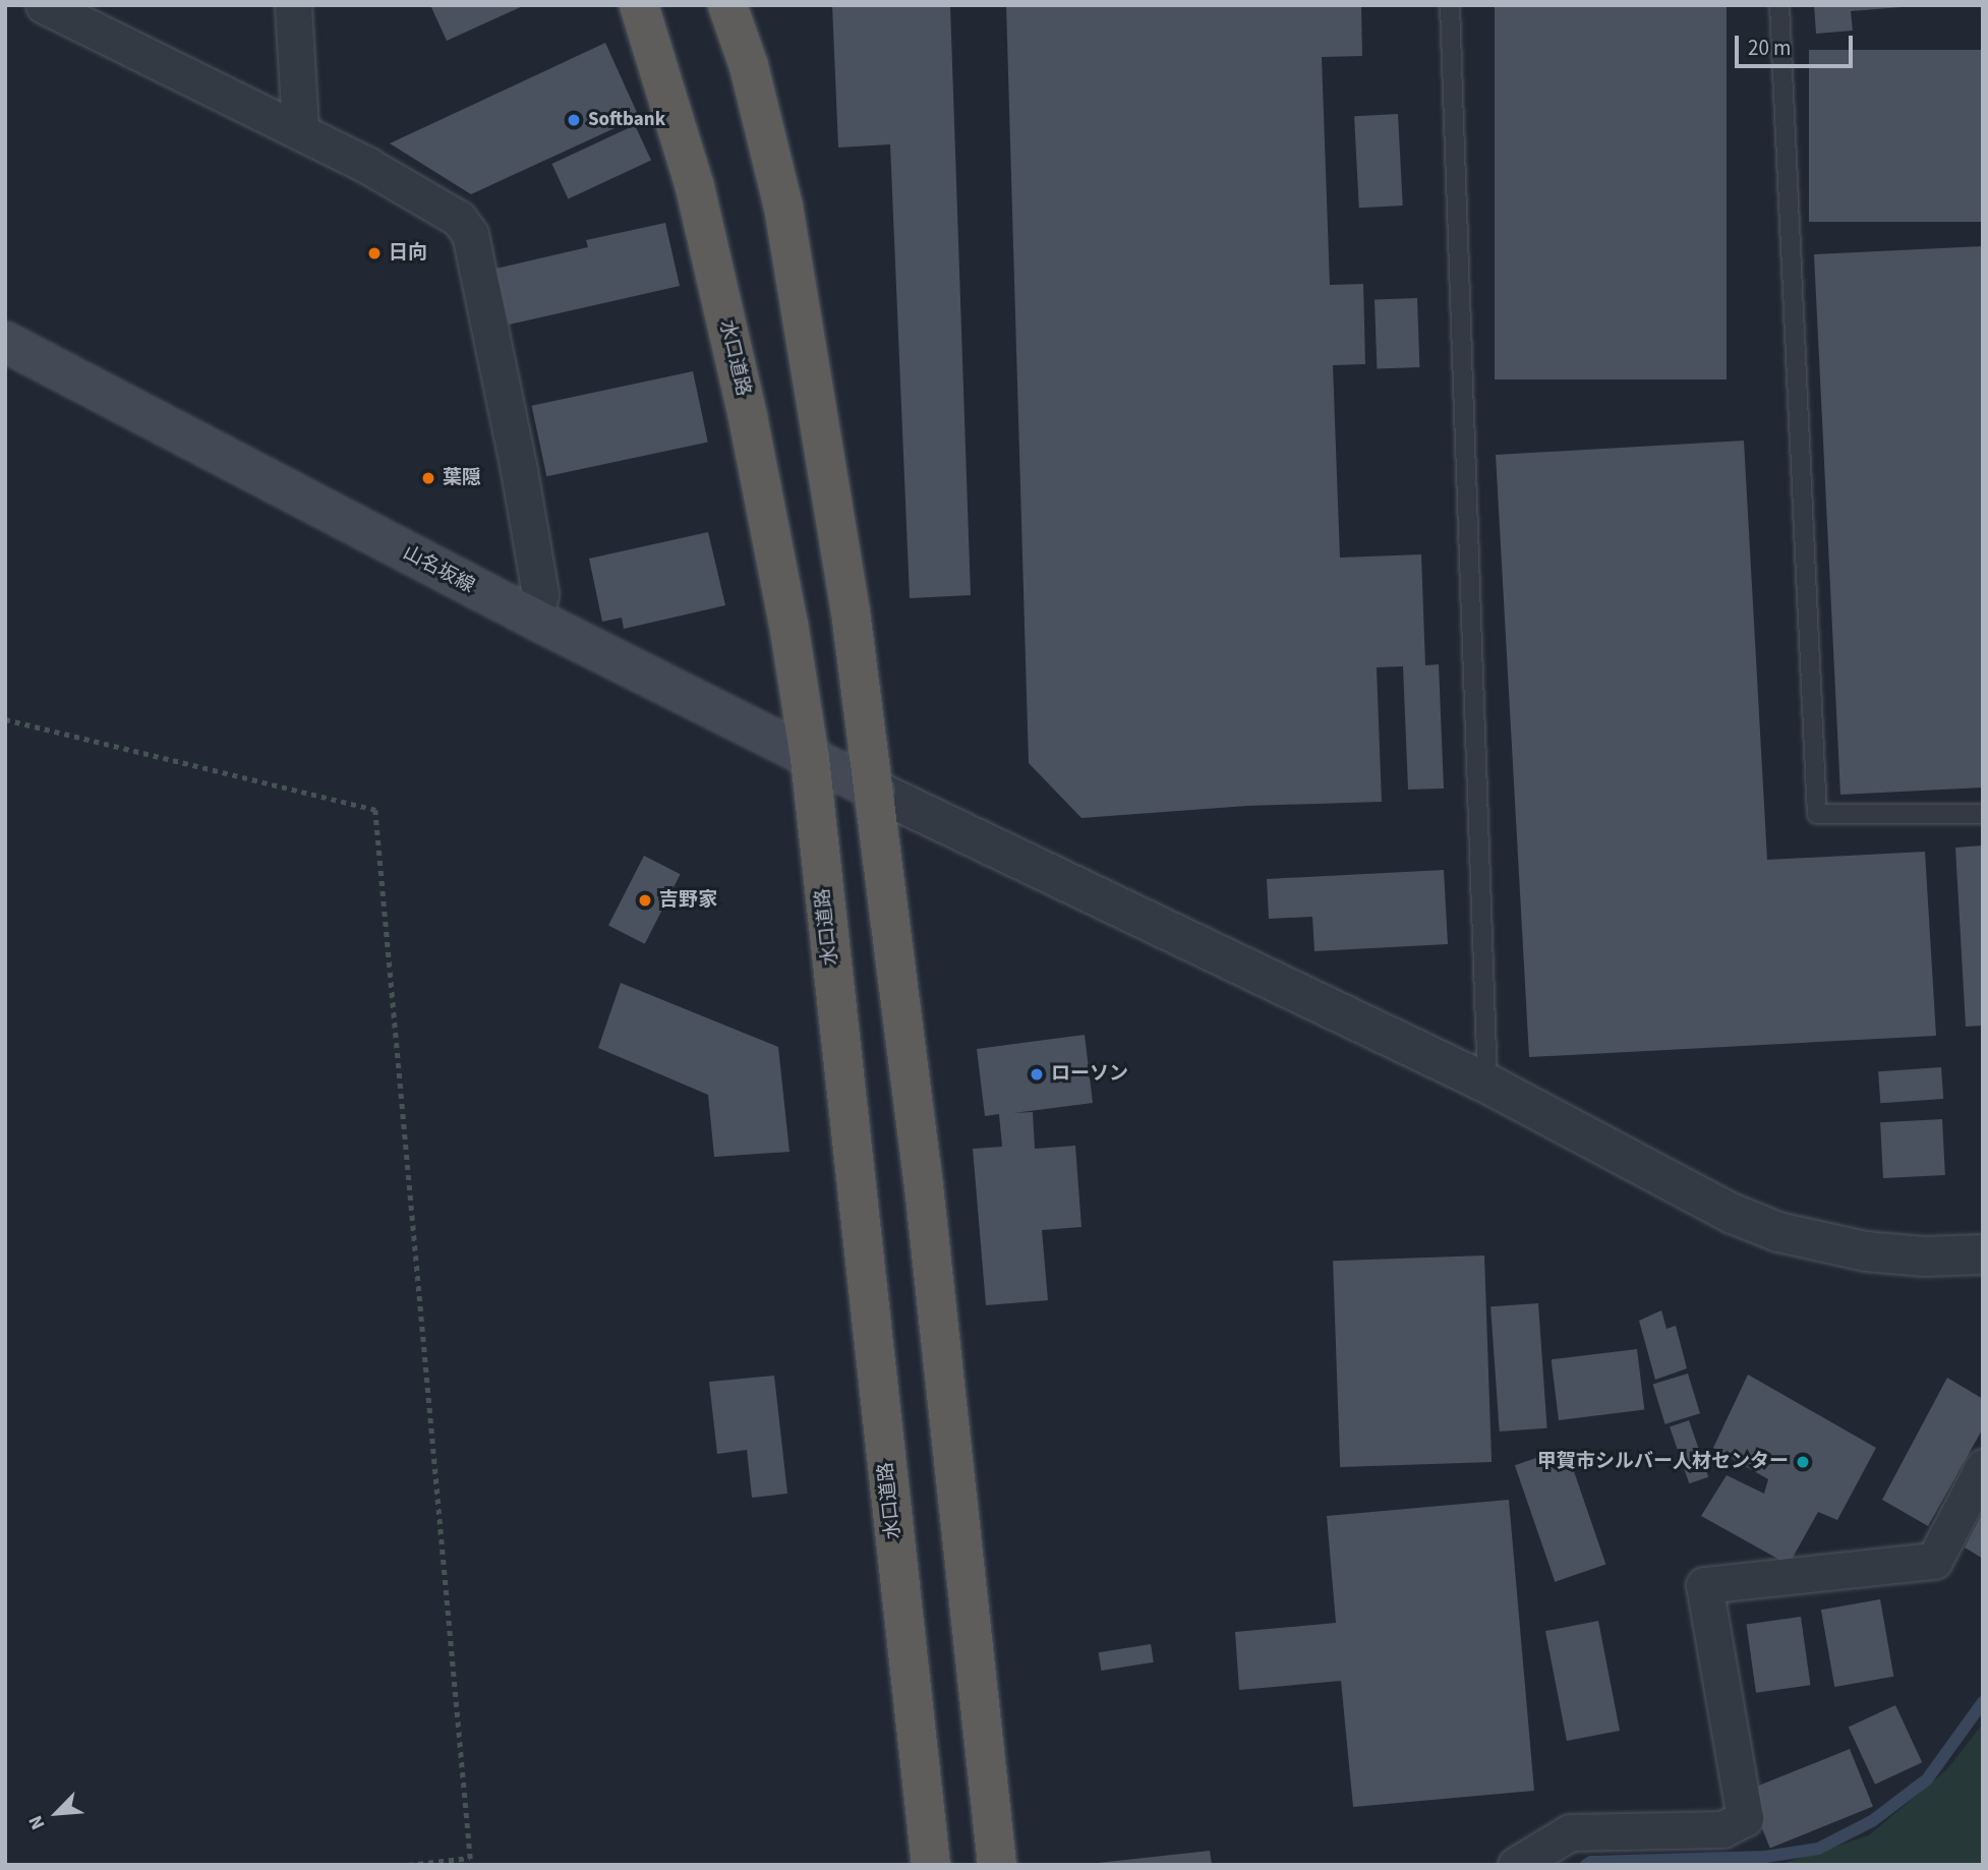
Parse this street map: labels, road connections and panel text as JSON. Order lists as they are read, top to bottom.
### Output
{
  "streets": {
    "highway": ["水口道路"],
    "main road": ["山名坂線"]
  },
  "crossings": [
    ["水口道路", "山名坂線"]
  ],
  "places": [
    "Softbank",
    "日向",
    "葉隠",
    "吉野家",
    "ローソン",
    "甲賀市シルバー人材センター"
  ],
  "scale_bar": "20 m",
  "north": "bottom left"
}
